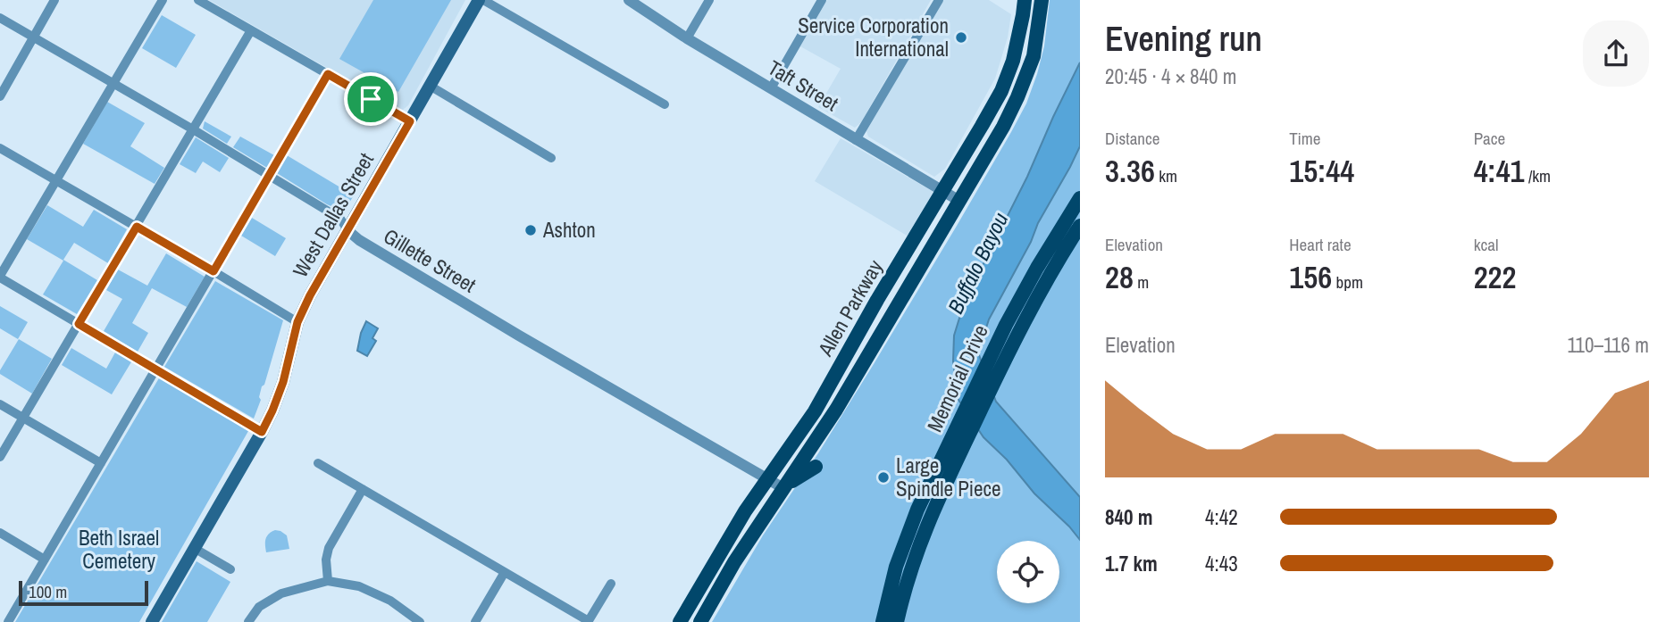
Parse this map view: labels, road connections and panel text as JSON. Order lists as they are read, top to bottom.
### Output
{
  "streets": {
    "main road": ["West Dallas Street", "Allen Parkway", "Memorial Drive"],
    "street": ["Taft Street", "Gillette Street"]
  },
  "crossings": [
    ["Taft Street", "Allen Parkway"],
    ["West Dallas Street", "Gillette Street"],
    ["Gillette Street", "Allen Parkway"]
  ],
  "water": ["Buffalo Bayou"],
  "parks": ["Beth Israel Cemetery"],
  "places": ["Service Corporation International", "Ashton", "Large Spindle Piece"],
  "scale_bar": "100 m",
  "page": {
    "heading": ["Evening run", "20:45 · 4 × 840 m"],
    "stats": [
      ["Distance", "3.36 km"],
      ["Time", "15:44"],
      ["Pace", "4:41 /km"],
      ["Elevation", "28 m"],
      ["Heart rate", "156 bpm"],
      ["kcal", "222"]
    ],
    "chart": ["Elevation", "110–116 m"],
    "list": [
      {
        "name": "840 m",
        "note": "4:42"
      },
      {
        "name": "1.7 km",
        "note": "4:43"
      }
    ],
    "scale": "100 m"
  }
}
